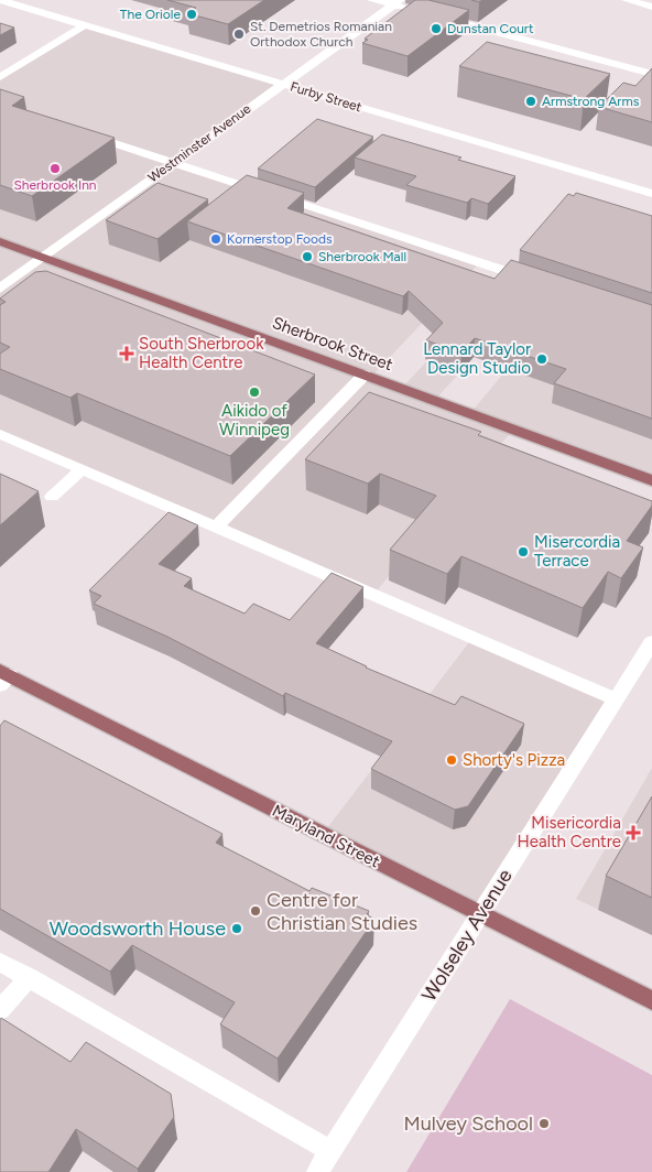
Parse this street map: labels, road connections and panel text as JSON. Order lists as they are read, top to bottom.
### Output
{
  "streets": {
    "main road": ["Sherbrook Street", "Maryland Street"],
    "street": ["Furby Street", "Westminster Avenue", "Wolseley Avenue"]
  },
  "crossings": [
    ["Furby Street", "Westminster Avenue"],
    ["Westminster Avenue", "Sherbrook Street"],
    ["Maryland Street", "Wolseley Avenue"]
  ],
  "places": {
    "other": [
      "The Oriole",
      "Dunstan Court",
      "St. Demetrios Romanian Orthodox Church",
      "Armstrong Arms",
      "Sherbrook Inn",
      "Kornerstop Foods",
      "Sherbrook Mall",
      "Lennard Taylor Design Studio",
      "Aikido of Winnipeg",
      "Misercordia Terrace",
      "Shorty's Pizza",
      "Centre for Christian Studies",
      "Woodsworth House",
      "Mulvey School"
    ],
    "health": ["South Sherbrook Health Centre", "Misericordia Health Centre"]
  }
}
